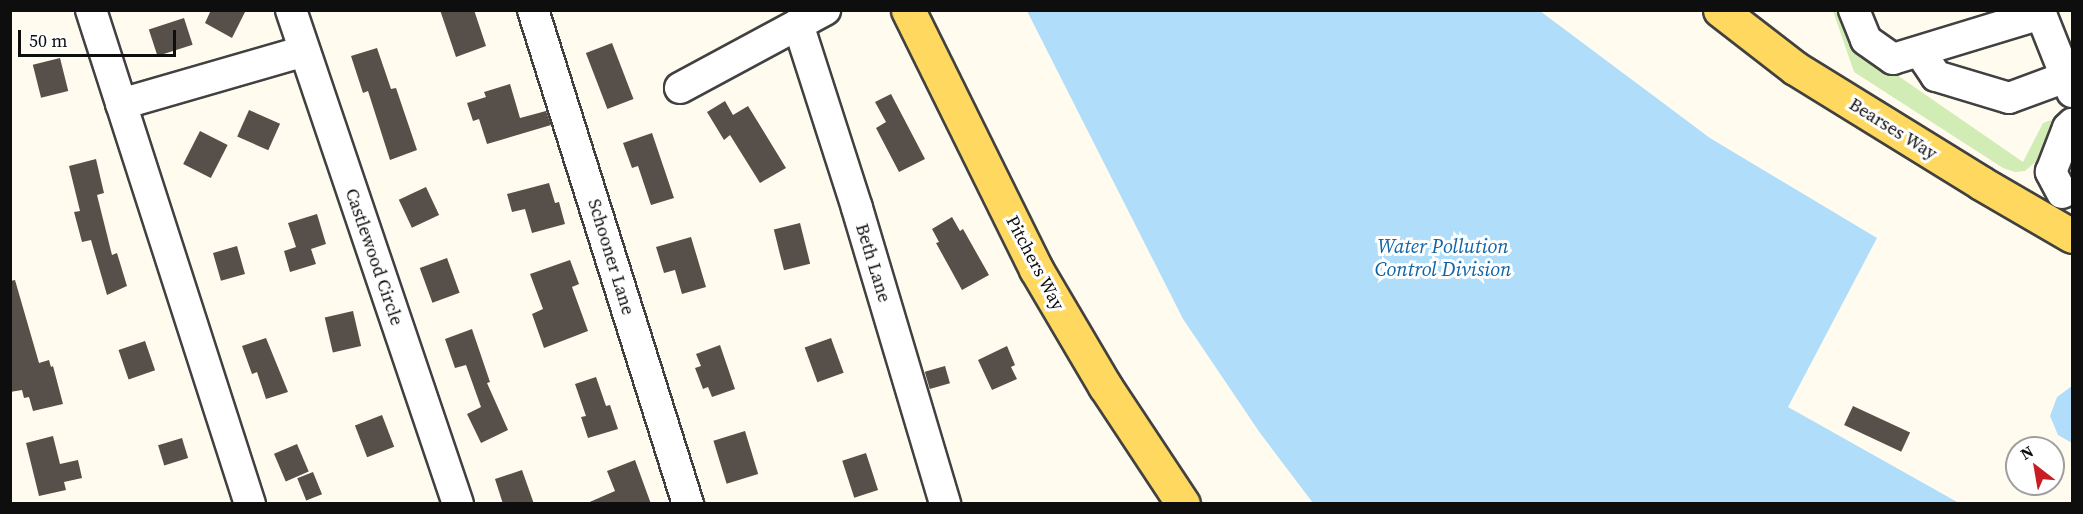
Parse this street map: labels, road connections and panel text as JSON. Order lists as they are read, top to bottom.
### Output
{
  "streets": {
    "main road": ["Bearses Way", "Pitchers Way"],
    "street": ["Castlewood Circle", "Schooner Lane", "Beth Lane"]
  },
  "water": ["Water Pollution Control Division"],
  "scale_bar": "50 m",
  "north": "top left"
}
